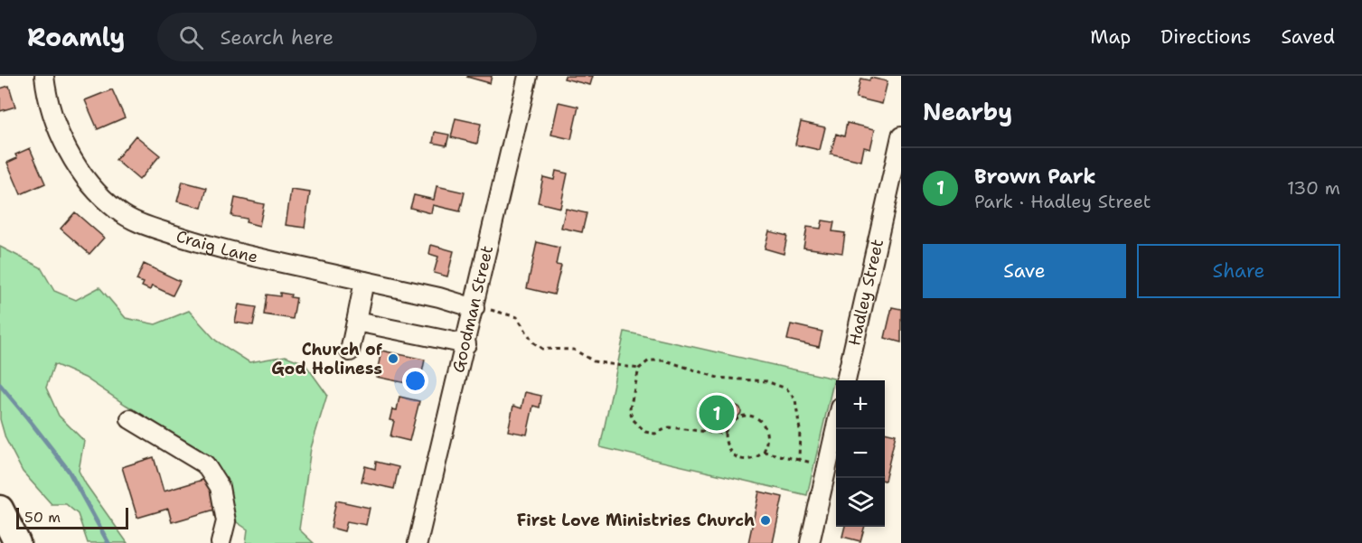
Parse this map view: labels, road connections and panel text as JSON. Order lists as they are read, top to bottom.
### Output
{
  "streets": {
    "street": ["Craig Lane", "Hadley Street", "Goodman Street"]
  },
  "crossings": [
    ["Craig Lane", "Goodman Street"]
  ],
  "places": ["Church of God Holiness", "First Love Ministries Church"],
  "scale_bar": "50 m",
  "page": {
    "header": "Roamly",
    "search": "Search here",
    "nav": ["Map", "Directions", "Saved"],
    "heading": "Nearby",
    "list": [
      {
        "mark": "1",
        "name": "Brown Park",
        "note": "Park · Hadley Street",
        "value": "130 m"
      }
    ],
    "buttons": ["Save", "Share"],
    "map_buttons": ["+", "−"],
    "pins": "1",
    "scale": "50 m"
  }
}
